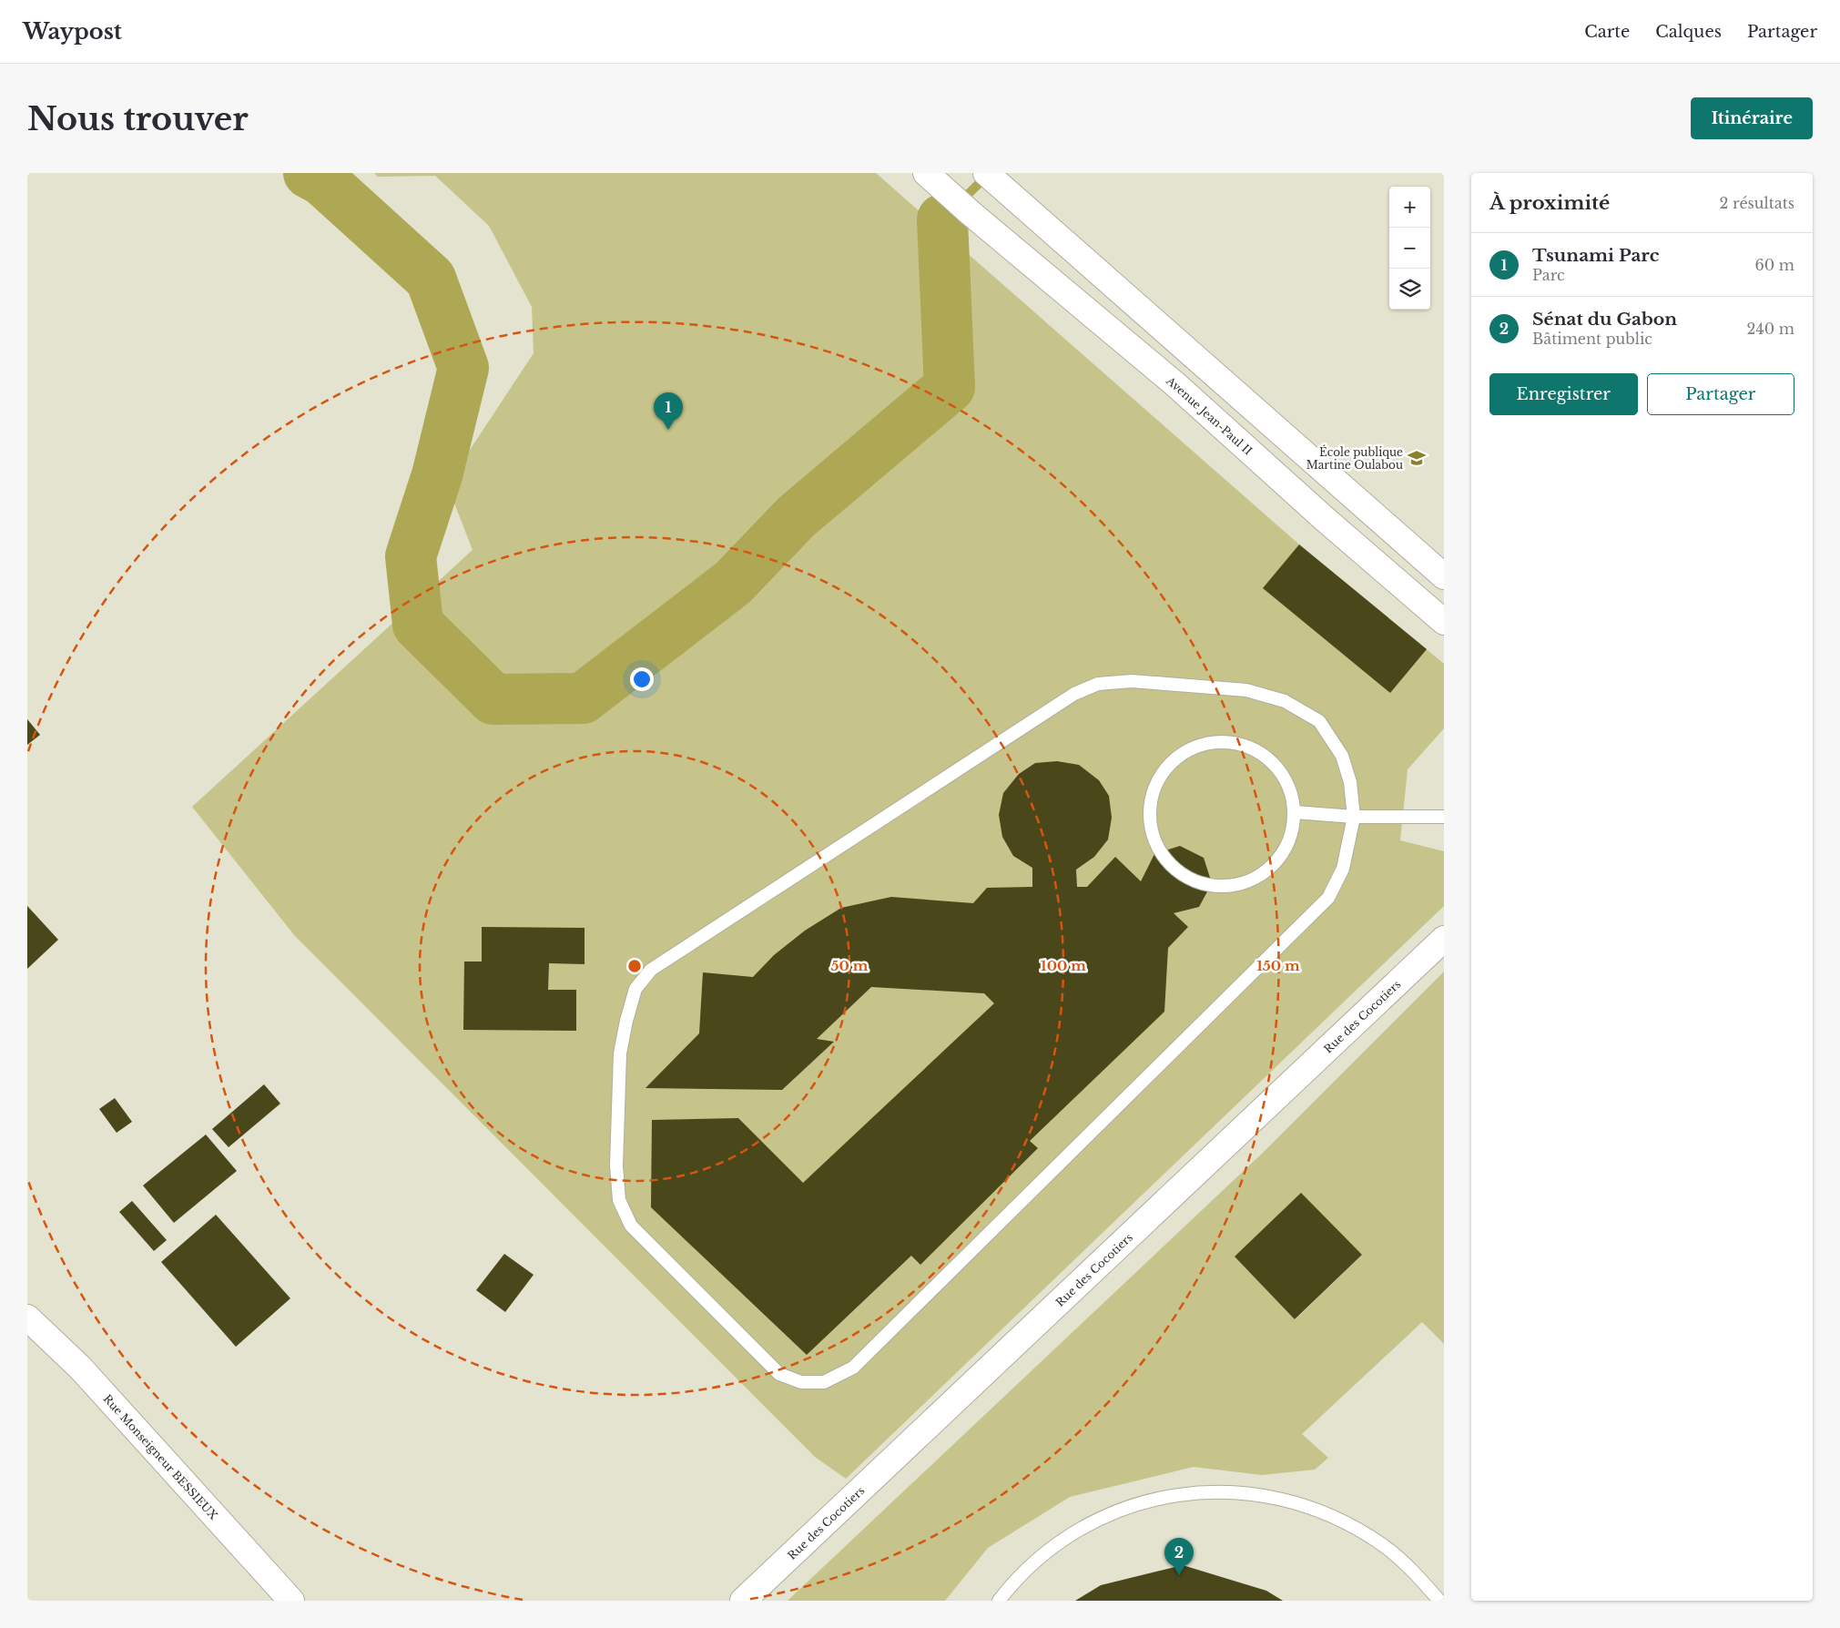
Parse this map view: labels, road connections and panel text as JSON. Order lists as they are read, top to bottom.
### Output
{
  "streets": {
    "street": ["Avenue Jean-Paul II", "Rue des Cocotiers", "Rue Monseigneur BESSIEUX"]
  },
  "places": {
    "school or university": ["École publique Martine Oulabou"]
  },
  "page": {
    "header": "Waypost",
    "nav": ["Carte", "Calques", "Partager"],
    "buttons": [
      "Itinéraire",
      ["Enregistrer", "Partager"]
    ],
    "title": "Nous trouver",
    "heading": ["À proximité", "2 résultats"],
    "map_buttons": ["+", "−"],
    "list": [
      {
        "mark": "1",
        "name": "Tsunami Parc",
        "note": "Parc",
        "value": "60 m"
      },
      {
        "mark": "2",
        "name": "Sénat du Gabon",
        "note": "Bâtiment public",
        "value": "240 m"
      }
    ],
    "pins": ["1", "2"]
  },
  "rings": ["50 m", "100 m", "150 m"]
}
